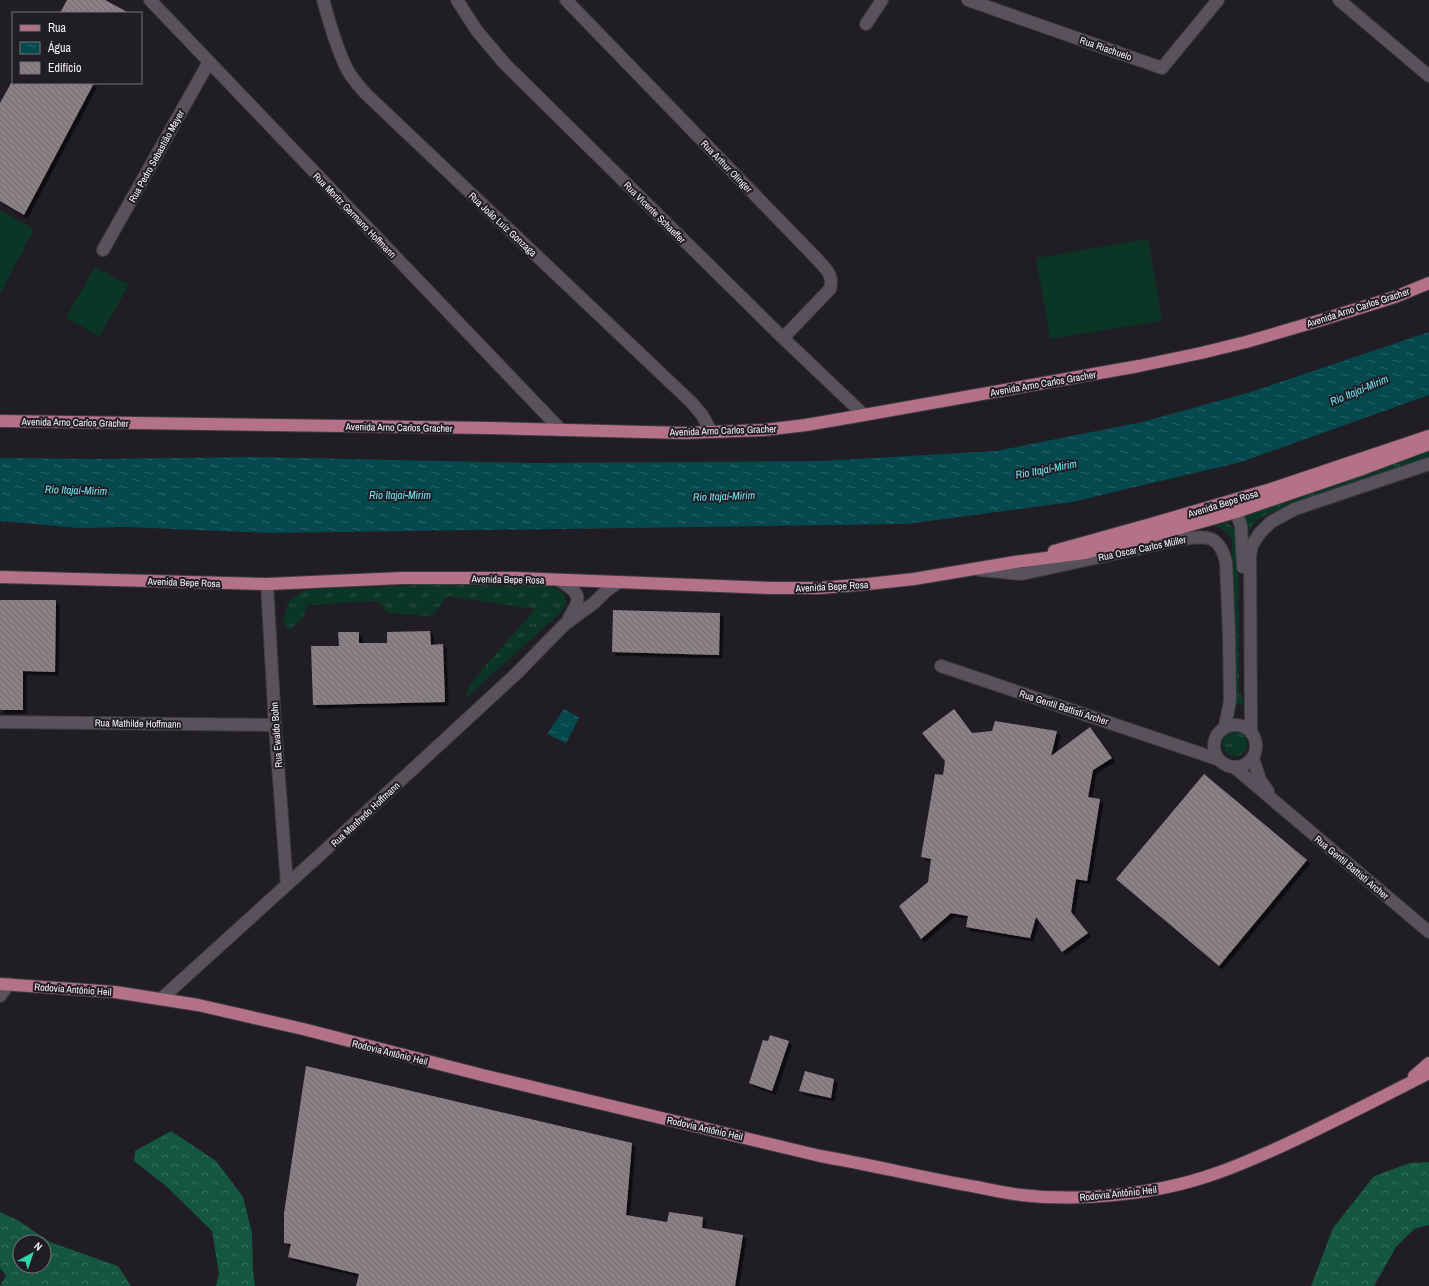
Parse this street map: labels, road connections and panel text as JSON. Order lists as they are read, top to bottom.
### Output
{
  "streets": {
    "main road": [
      "Avenida Arno Carlos Gracher",
      "Avenida Bepe Rosa",
      "Rua Oscar Carlos Müller",
      "Rodovia Antônio Heil"
    ],
    "street": [
      "Rua Riachuelo",
      "Rua Pedro Sebastião Mayer",
      "Rua Arthur Olinger",
      "Rua Vicente Schaeffer",
      "Rua Moritz Germano Hoffmann",
      "Rua João Luiz Gonzaga",
      "Rua Gentil Battisti Archer",
      "Rua Mathilde Hoffmann",
      "Rua Ewaldo Bohn",
      "Rua Manfredo Hoffmann"
    ]
  },
  "crossings": [
    ["Rua Pedro Sebastião Mayer", "Rua Moritz Germano Hoffmann"],
    ["Rua Arthur Olinger", "Rua Vicente Schaeffer"],
    ["Rua Vicente Schaeffer", "Avenida Arno Carlos Gracher"],
    ["Rua Moritz Germano Hoffmann", "Avenida Arno Carlos Gracher"],
    ["Rua João Luiz Gonzaga", "Avenida Arno Carlos Gracher"],
    ["Avenida Bepe Rosa", "Rua Oscar Carlos Müller"],
    ["Avenida Bepe Rosa", "Rua Ewaldo Bohn"],
    ["Avenida Bepe Rosa", "Rua Manfredo Hoffmann"],
    ["Rua Oscar Carlos Müller", "Rua Gentil Battisti Archer"],
    ["Rua Mathilde Hoffmann", "Rua Ewaldo Bohn"],
    ["Rua Ewaldo Bohn", "Rua Manfredo Hoffmann"],
    ["Rua Manfredo Hoffmann", "Rodovia Antônio Heil"]
  ],
  "water": ["Rio Itajaí-Mirim"],
  "legend": ["Rua", "Água", "Edifício"],
  "north": "top right"
}
